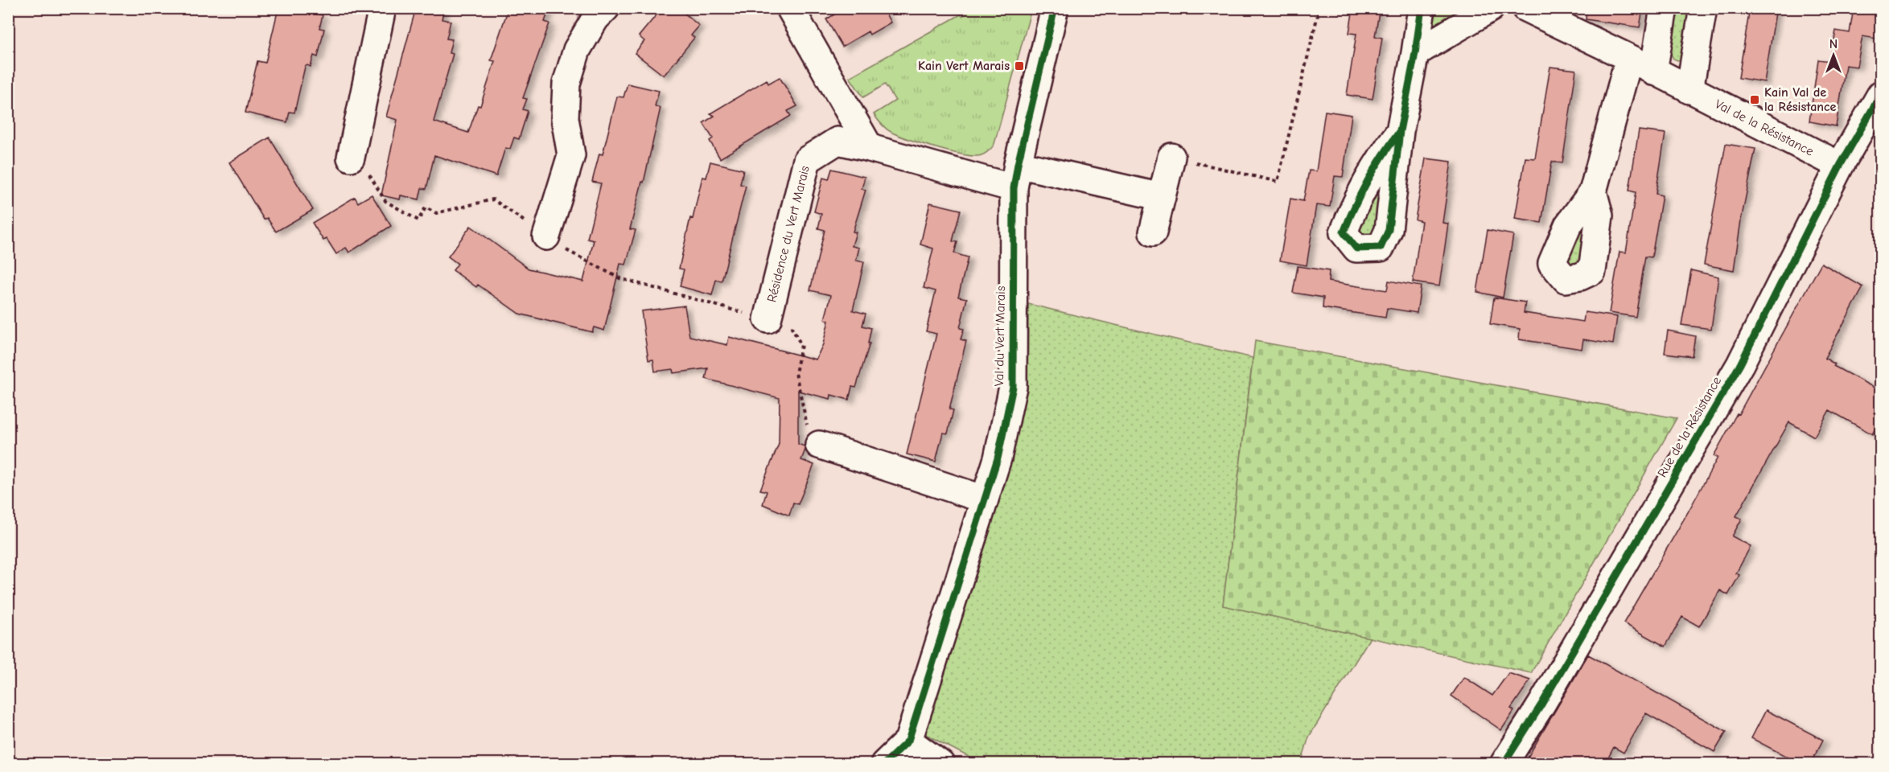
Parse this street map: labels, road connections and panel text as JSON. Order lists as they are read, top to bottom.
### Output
{
  "streets": {
    "street": [
      "Val de la Résistance",
      "Résidence du Vert Marais",
      "Val du Vert Marais",
      "Rue de la Résistance"
    ]
  },
  "crossings": [
    ["Val de la Résistance", "Rue de la Résistance"],
    ["Résidence du Vert Marais", "Val du Vert Marais"]
  ],
  "places": {
    "transit": ["Kain Vert Marais", "Kain Val de la Résistance"]
  },
  "north": "top"
}
